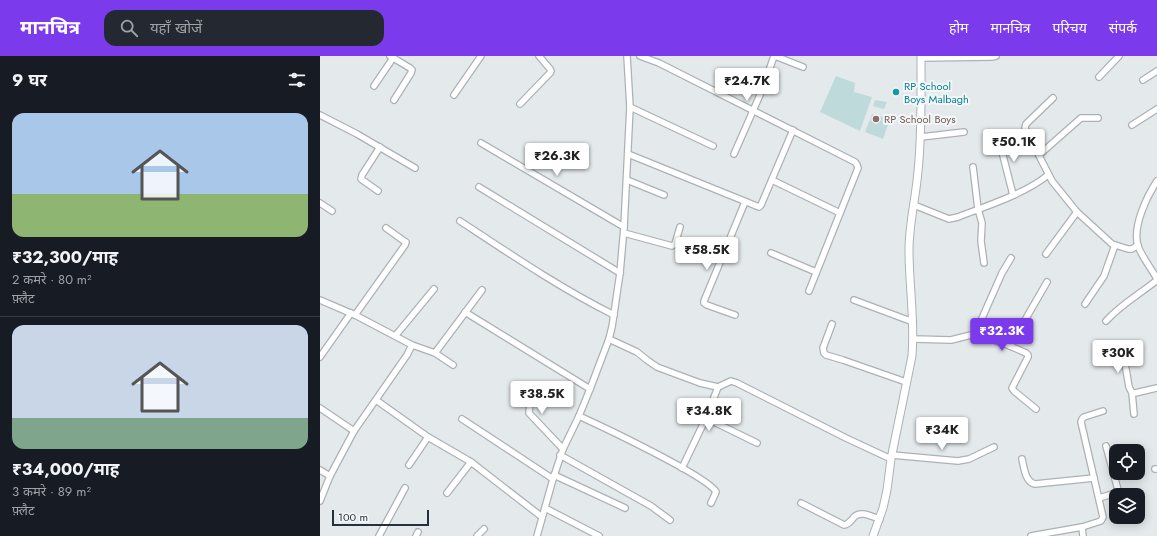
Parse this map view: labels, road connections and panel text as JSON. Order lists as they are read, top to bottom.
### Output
{
  "places": ["RP School Boys Malbagh", "RP School Boys"],
  "scale_bar": "100 m",
  "page": {
    "header": "मानचित्र",
    "search": "यहाँ खोजें",
    "nav": [
      "होम",
      "मानचित्र",
      "परिचय",
      "संपर्क"
    ],
    "heading": "9 घर",
    "price": [
      "₹24.7K",
      "₹50.1K",
      "₹26.3K",
      "₹58.5K",
      "₹32.3K",
      "₹30K",
      "₹38.5K",
      "₹34.8K",
      "₹34K"
    ],
    "list": [
      {
        "name": "₹32,300/माह",
        "note": "2 कमरे · 80 m² · फ़्लैट"
      },
      {
        "name": "₹34,000/माह",
        "note": "3 कमरे · 89 m² · फ़्लैट"
      }
    ],
    "scale": "100 m"
  }
}
